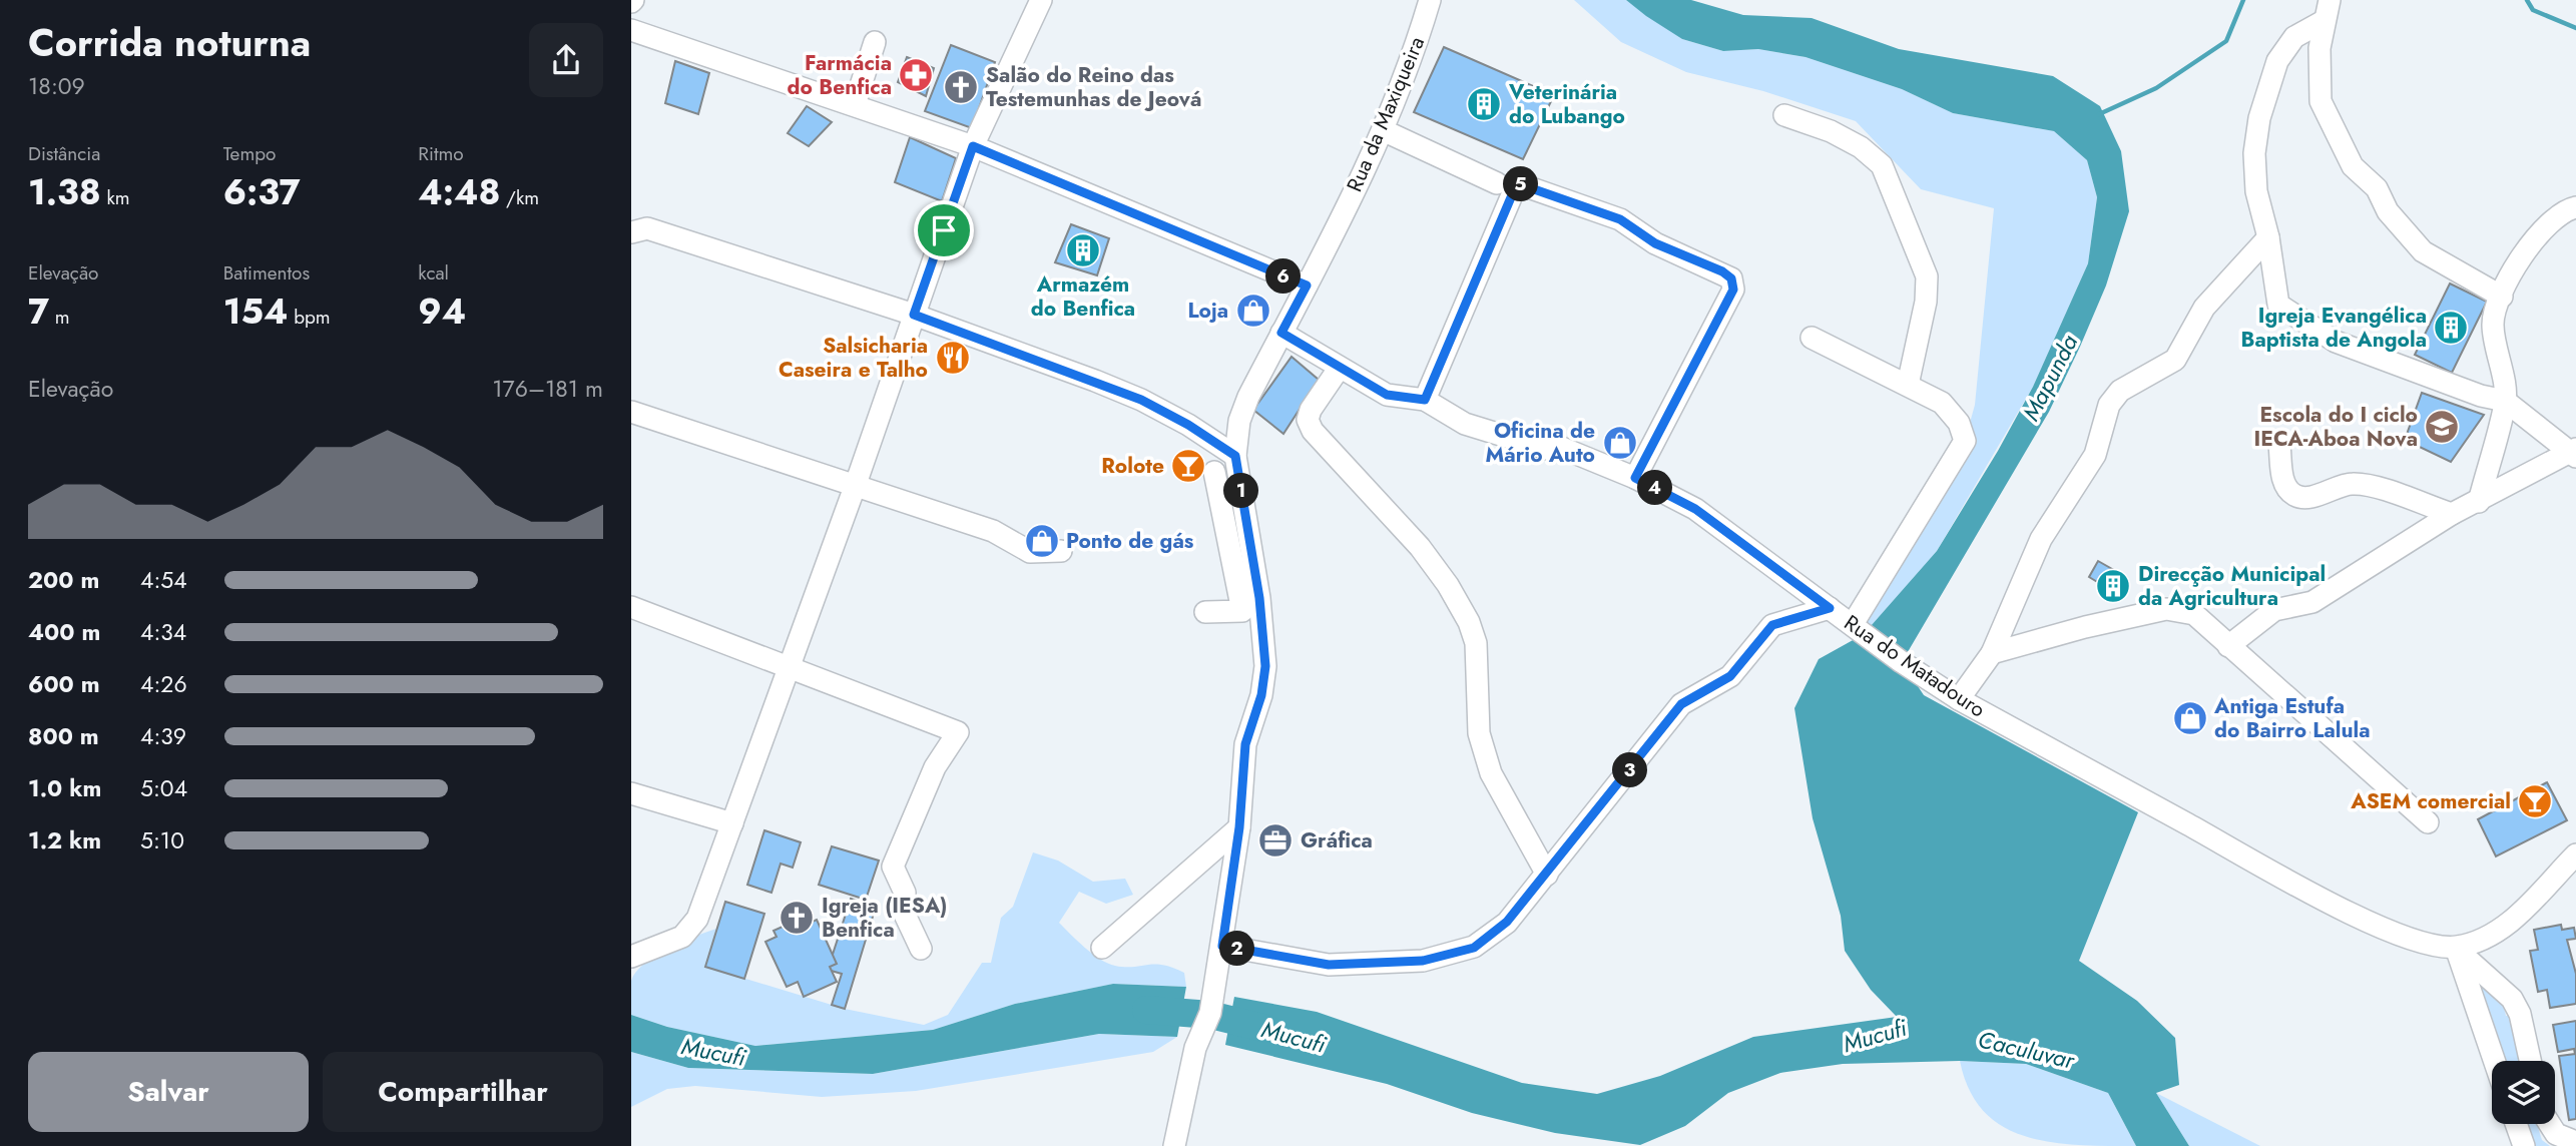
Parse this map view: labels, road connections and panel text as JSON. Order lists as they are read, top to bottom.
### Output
{
  "streets": {
    "street": ["Rua da Maxiqueira", "Rua do Matadouro"]
  },
  "crossings": [
    ["Rua da Maxiqueira", "Rua do Matadouro"]
  ],
  "water": ["Mapunda", "Mucufi", "Caculuvar"],
  "places": {
    "pharmacy": ["Farmácia do Benfica"],
    "church": ["Salão do Reino das Testemunhas de Jeová", "Igreja (IESA) Benfica"],
    "building": [
      "Veterinária do Lubango",
      "Armazém do Benfica",
      "Igreja Evangélica Baptista de Angola",
      "Direcção Municipal da Agricultura"
    ],
    "shop": [
      "Loja",
      "Oficina de Mário Auto",
      "Ponto de gás",
      "Antiga Estufa do Bairro Lalula"
    ],
    "restaurant": ["Salsicharia Caseira e Talho"],
    "school or university": ["Escola do I ciclo IECA-Aboa Nova"],
    "bar": ["Rolote", "ASEM comercial"],
    "office": ["Gráfica"]
  },
  "page": {
    "heading": ["Corrida noturna", "18:09"],
    "stats": [
      ["Distância", "1.38 km"],
      ["Tempo", "6:37"],
      ["Ritmo", "4:48 /km"],
      ["Elevação", "7 m"],
      ["Batimentos", "154 bpm"],
      ["kcal", "94"]
    ],
    "pins": [
      "5",
      "6",
      "4",
      "1",
      "3",
      "2"
    ],
    "chart": ["Elevação", "176–181 m"],
    "list": [
      {
        "name": "200 m",
        "note": "4:54"
      },
      {
        "name": "400 m",
        "note": "4:34"
      },
      {
        "name": "600 m",
        "note": "4:26"
      },
      {
        "name": "800 m",
        "note": "4:39"
      },
      {
        "name": "1.0 km",
        "note": "5:04"
      },
      {
        "name": "1.2 km",
        "note": "5:10"
      }
    ],
    "buttons": ["Salvar", "Compartilhar"]
  }
}
